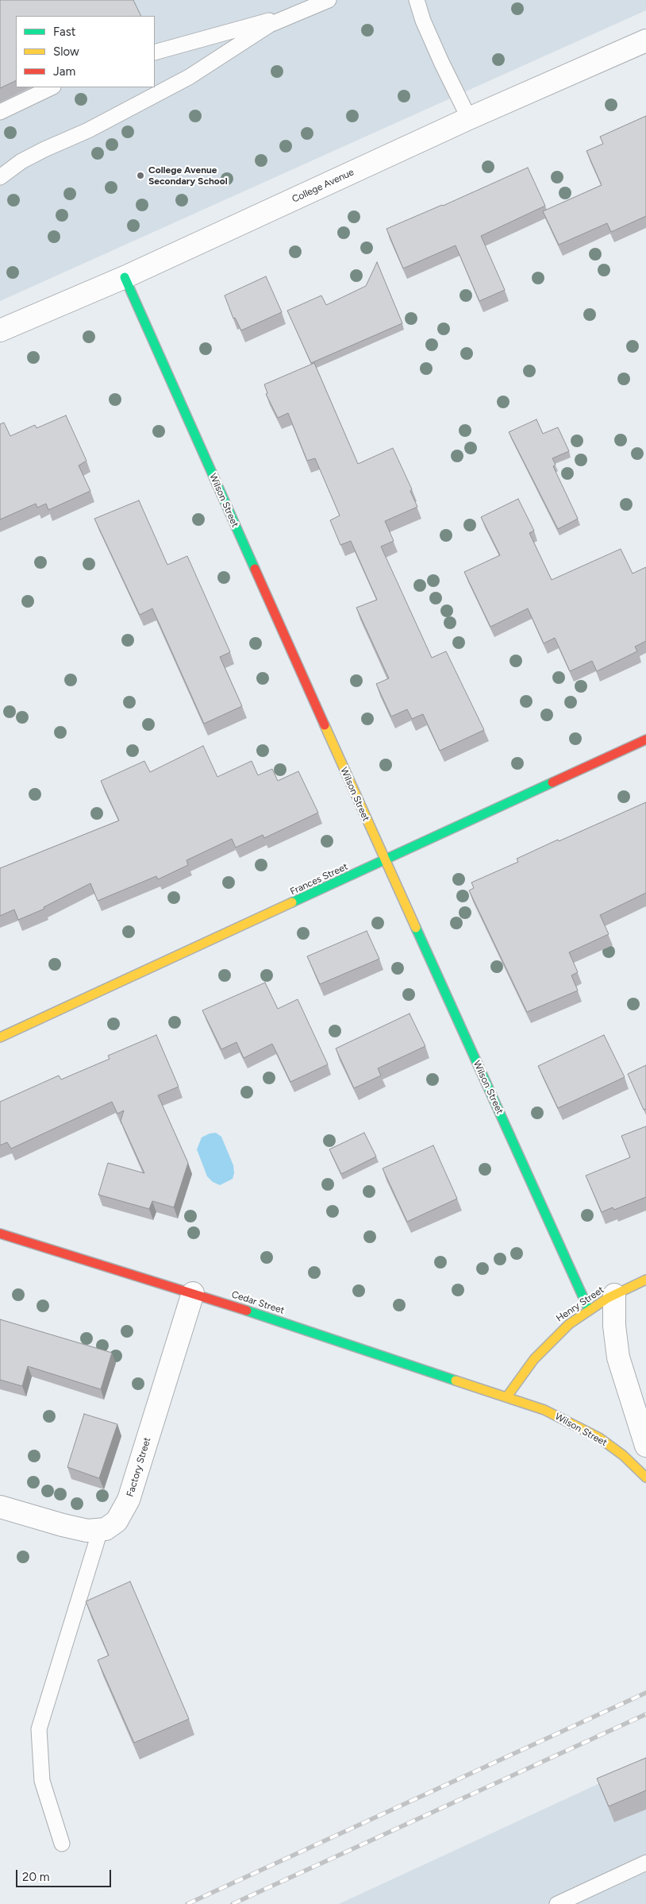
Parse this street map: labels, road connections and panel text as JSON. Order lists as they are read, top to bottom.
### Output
{
  "streets": {
    "street": [
      "College Avenue",
      "Wilson Street",
      "Frances Street",
      "Cedar Street",
      "Henry Street",
      "Factory Street"
    ]
  },
  "crossings": [
    ["College Avenue", "Wilson Street"],
    ["Wilson Street", "Frances Street"],
    ["Wilson Street", "Cedar Street"],
    ["Wilson Street", "Henry Street"],
    ["Cedar Street", "Henry Street"],
    ["Cedar Street", "Factory Street"]
  ],
  "places": ["College Avenue Secondary School"],
  "legend": ["Fast", "Slow", "Jam"],
  "scale_bar": "20 m"
}
